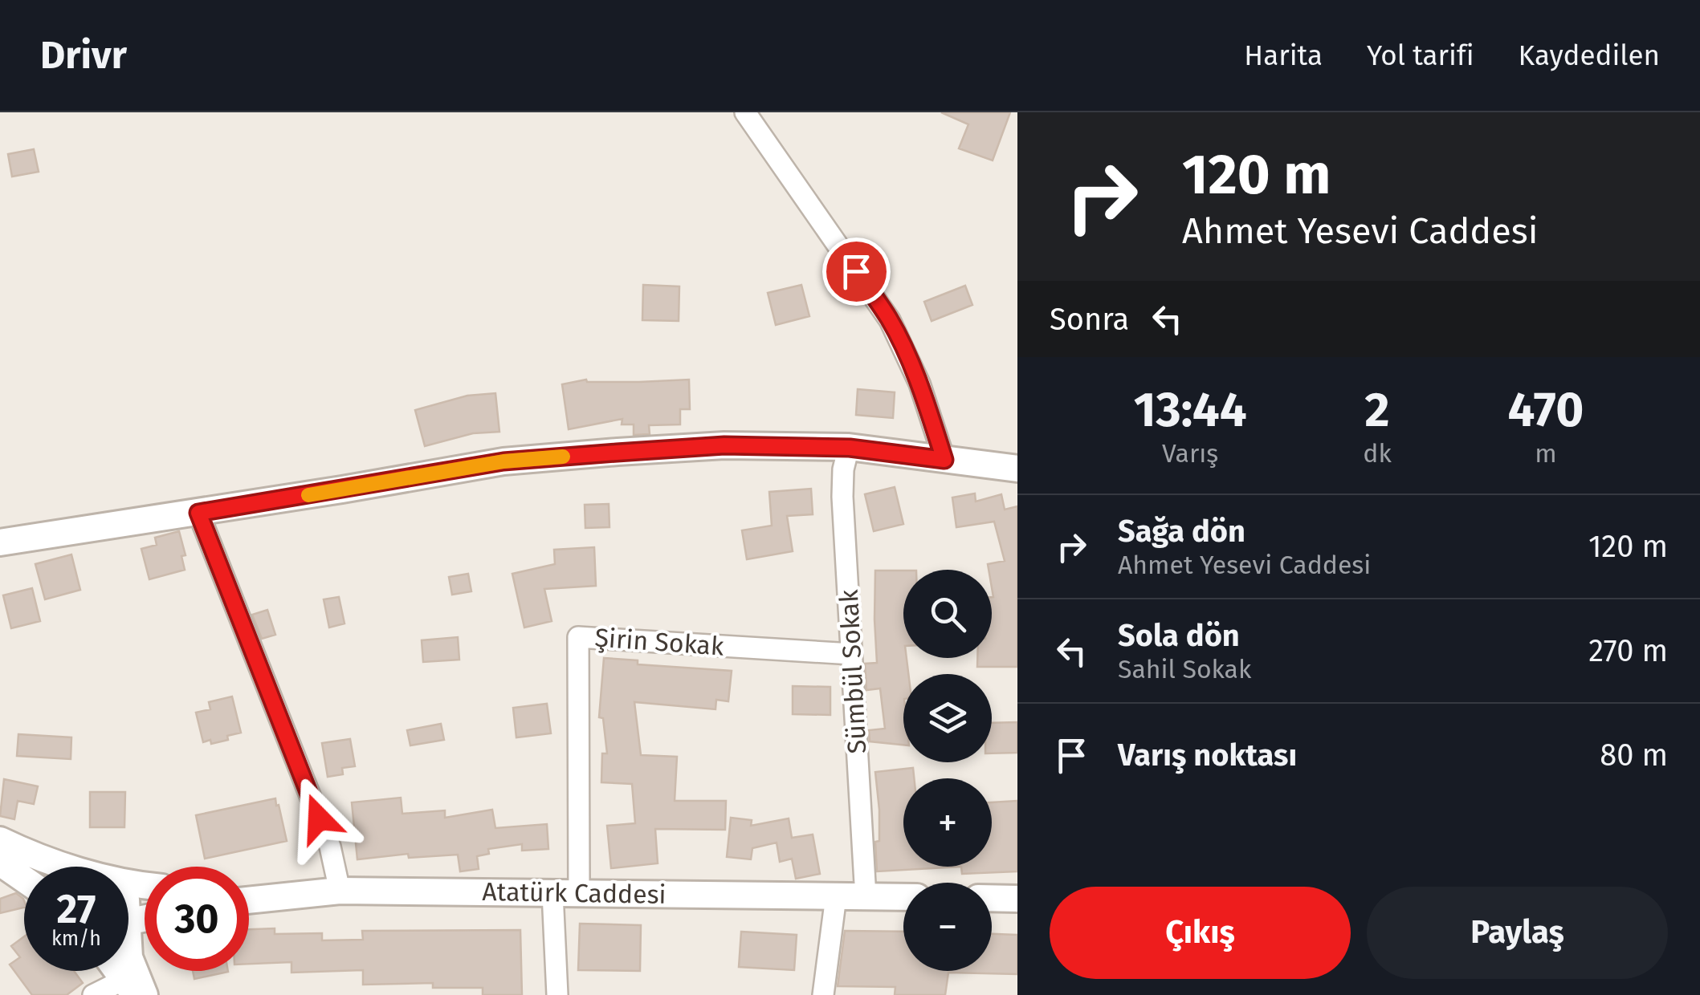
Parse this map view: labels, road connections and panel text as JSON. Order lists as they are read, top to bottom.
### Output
{
  "streets": {
    "street": ["Şirin Sokak", "Sümbül Sokak", "Atatürk Caddesi"]
  },
  "crossings": [
    ["Şirin Sokak", "Sümbül Sokak"],
    ["Şirin Sokak", "Atatürk Caddesi"],
    ["Sümbül Sokak", "Atatürk Caddesi"]
  ],
  "page": {
    "header": "Drivr",
    "nav": ["Harita", "Yol tarifi", "Kaydedilen"],
    "turn": ["120 m", "Ahmet Yesevi Caddesi"],
    "then": "Sonra",
    "eta": [
      "13:44",
      "Varış",
      "2",
      "dk",
      "470",
      "m"
    ],
    "list": [
      {
        "name": "Sağa dön",
        "note": "Ahmet Yesevi Caddesi",
        "value": "120 m"
      },
      {
        "name": "Sola dön",
        "note": "Sahil Sokak",
        "value": "270 m"
      },
      {
        "name": "Varış noktası",
        "value": "80 m"
      }
    ],
    "map_buttons": ["+", "−"],
    "speed": "27 km/h",
    "limit": "30",
    "buttons": ["Çıkış", "Paylaş"]
  }
}
